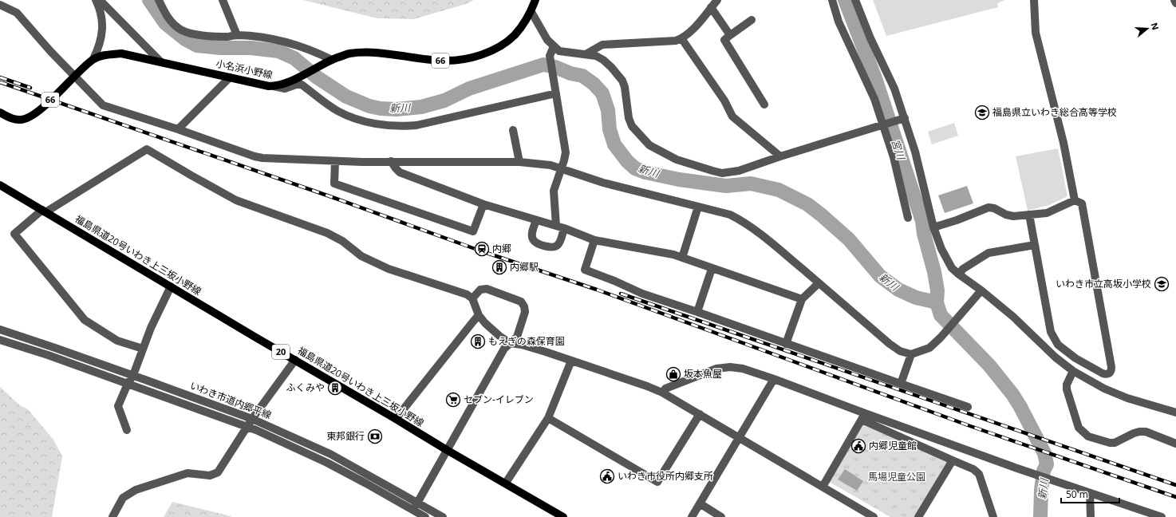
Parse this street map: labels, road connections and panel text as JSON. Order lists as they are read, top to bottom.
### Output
{
  "streets": {
    "main road": [
      "66",
      "小名浜小野線",
      "福島県道20号いわき上三坂小野線",
      "20"
    ],
    "street": ["いわき市道内郷平線"]
  },
  "water": ["新川", "宮川"],
  "parks": ["馬場児童公園"],
  "places": {
    "school or university": ["福島県立いわき総合高等学校", "いわき市立高坂小学校"],
    "station": ["内郷"],
    "building": ["内郷駅", "もえぎの森保育園", "ふくみや"],
    "shop": ["坂本魚屋"],
    "supermarket": ["セブン-イレブン"],
    "bank": ["東邦銀行"],
    "public building": ["内郷児童館", "いわき市役所内郷支所"]
  },
  "scale_bar": "50 m",
  "north": "right"
}
